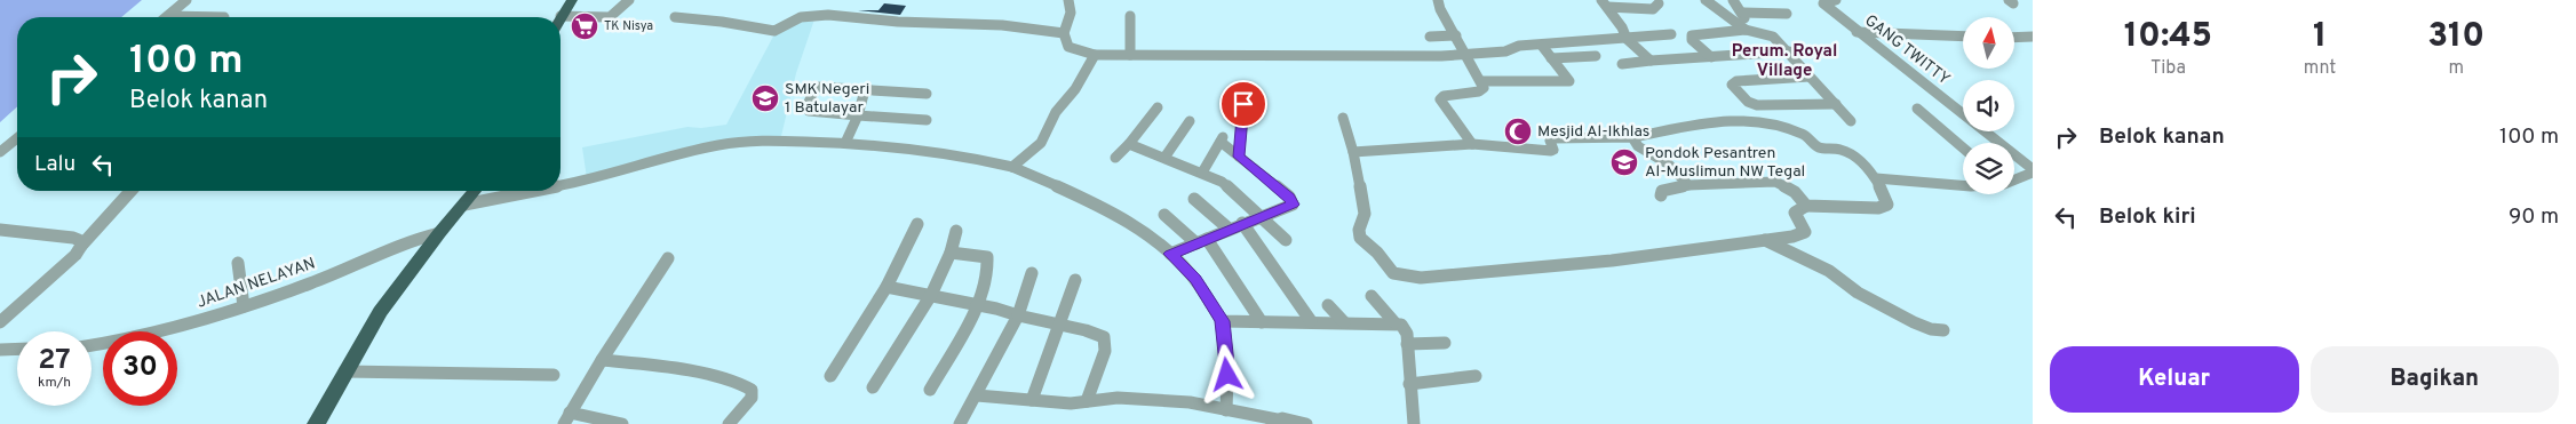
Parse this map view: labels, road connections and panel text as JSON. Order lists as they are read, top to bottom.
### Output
{
  "streets": {
    "street": ["GANG TWITTY", "JALAN NELAYAN"]
  },
  "districts": ["Perum. Royal Village"],
  "places": {
    "supermarket": ["TK Nisya"],
    "school or university": ["SMK Negeri 1 Batulayar", "Pondok Pesantren Al-Muslimun NW Tegal"],
    "mosque": ["Mesjid Al-Ikhlas"]
  },
  "north": "top",
  "page": {
    "eta": [
      "10:45",
      "Tiba",
      "1",
      "mnt",
      "310",
      "m"
    ],
    "turn": ["100 m", "Belok kanan"],
    "list": [
      {
        "name": "Belok kanan",
        "value": "100 m"
      },
      {
        "name": "Belok kiri",
        "value": "90 m"
      }
    ],
    "then": "Lalu",
    "speed": "27 km/h",
    "limit": "30",
    "buttons": ["Keluar", "Bagikan"]
  }
}
